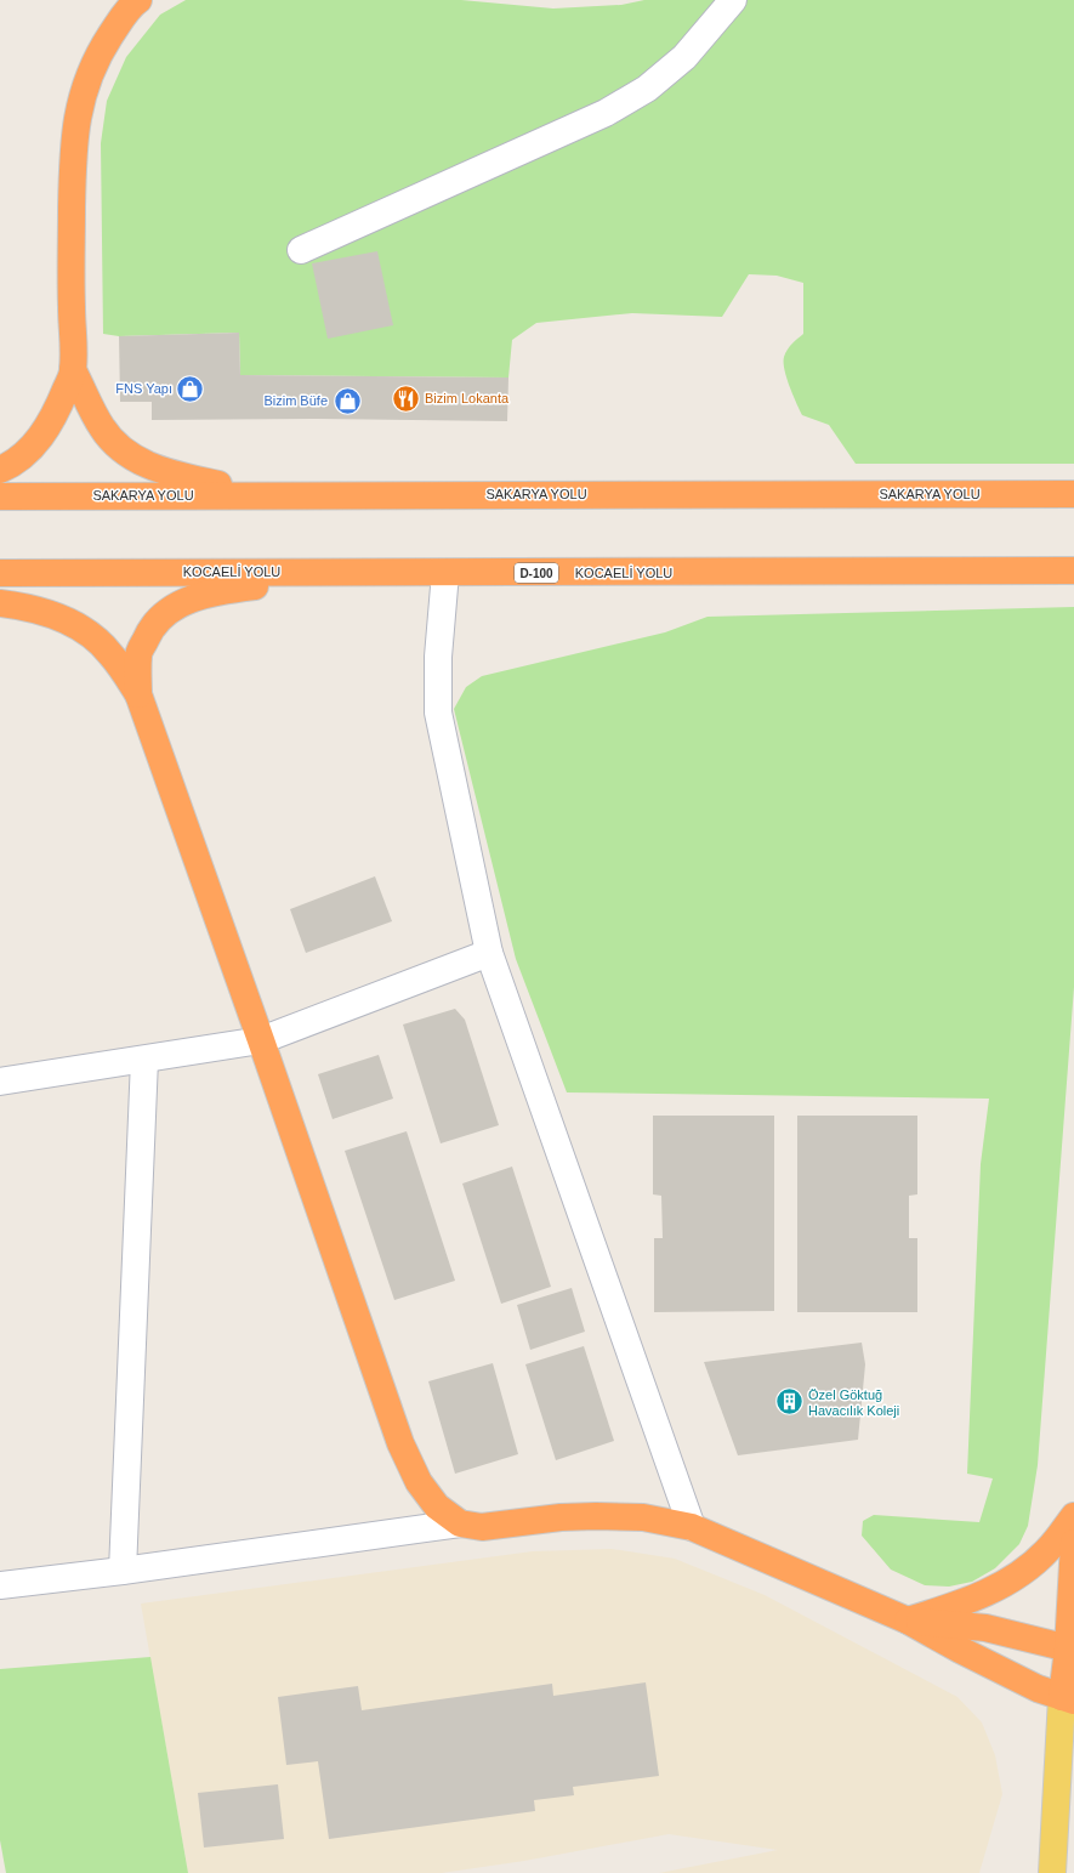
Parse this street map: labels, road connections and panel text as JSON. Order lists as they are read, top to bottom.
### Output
{
  "streets": {
    "highway": ["SAKARYA YOLU", "KOCAELİ YOLU", "D-100"]
  },
  "places": {
    "shop": ["FNS Yapı", "Bizim Büfe"],
    "restaurant": ["Bizim Lokanta"],
    "building": ["Özel Göktuğ Havacılık Koleji"]
  }
}
